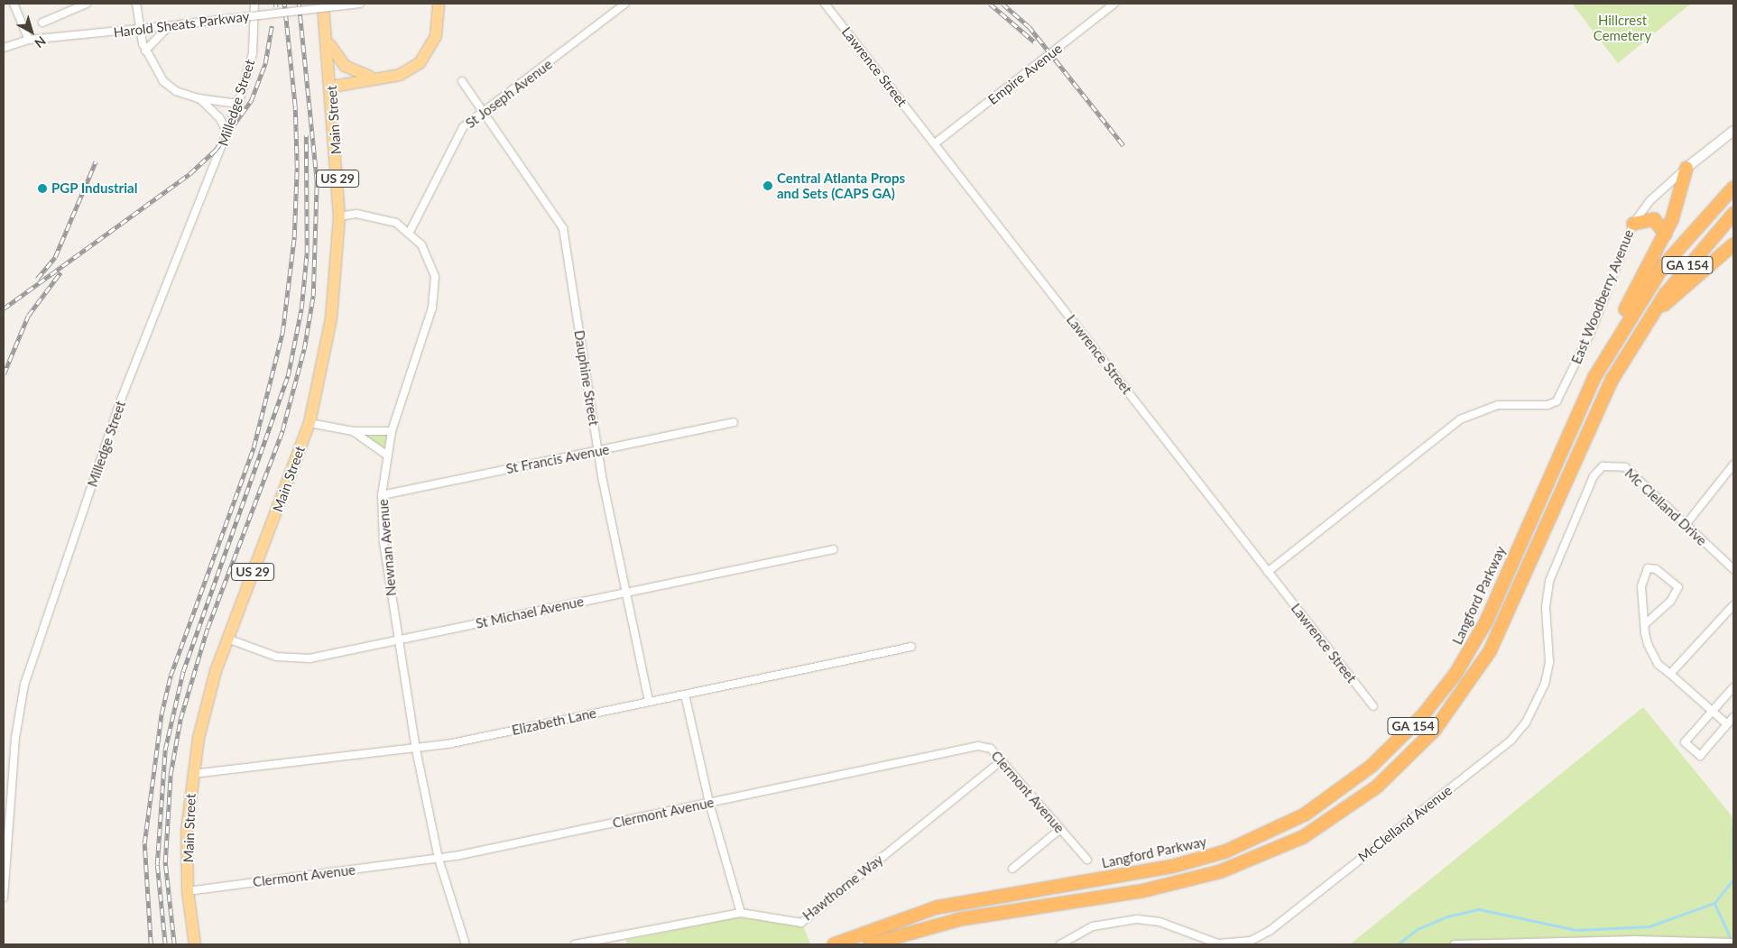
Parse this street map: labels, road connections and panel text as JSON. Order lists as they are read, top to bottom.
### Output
{
  "streets": {
    "highway": ["GA 154", "Langford Parkway"],
    "main road": ["Main Street", "US 29"],
    "street": [
      "Harold Sheats Parkway",
      "Lawrence Street",
      "Empire Avenue",
      "St Joseph Avenue",
      "Milledge Street",
      "East Woodberry Avenue",
      "Dauphine Street",
      "St Francis Avenue",
      "Mc Clelland Drive",
      "Newnan Avenue",
      "St Michael Avenue",
      "Elizabeth Lane",
      "Clermont Avenue",
      "McClelland Avenue",
      "Hawthorne Way"
    ]
  },
  "crossings": [
    ["Lawrence Street", "Empire Avenue"],
    ["Lawrence Street", "East Woodberry Avenue"],
    ["St Joseph Avenue", "Dauphine Street"],
    ["St Joseph Avenue", "Newnan Avenue"],
    ["Main Street", "Newnan Avenue"],
    ["Main Street", "St Michael Avenue"],
    ["Main Street", "Elizabeth Lane"],
    ["Main Street", "Clermont Avenue"],
    ["Dauphine Street", "St Francis Avenue"],
    ["Dauphine Street", "St Michael Avenue"],
    ["Dauphine Street", "Elizabeth Lane"],
    ["St Francis Avenue", "Newnan Avenue"],
    ["Mc Clelland Drive", "McClelland Avenue"],
    ["Newnan Avenue", "St Michael Avenue"],
    ["Newnan Avenue", "Elizabeth Lane"],
    ["Newnan Avenue", "Clermont Avenue"],
    ["Clermont Avenue", "Hawthorne Way"]
  ],
  "parks": ["Hillcrest Cemetery"],
  "places": ["Central Atlanta Props and Sets (CAPS GA)", "PGP Industrial"],
  "north": "bottom right"
}
